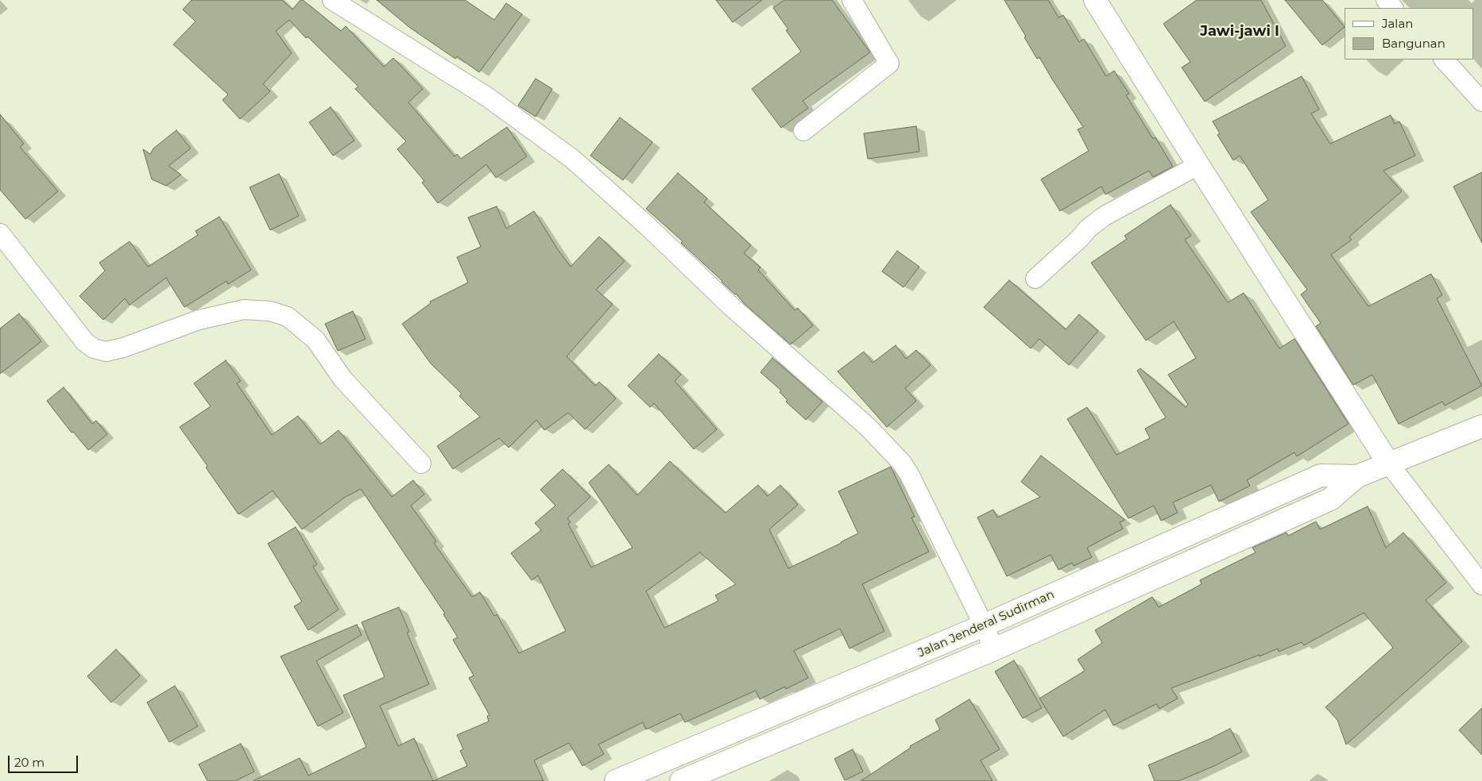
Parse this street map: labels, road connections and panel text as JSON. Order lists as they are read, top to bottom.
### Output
{
  "streets": {
    "main road": ["Jalan Jenderal Sudirman"]
  },
  "districts": ["Jawi-jawi I"],
  "legend": ["Jalan", "Bangunan"],
  "scale_bar": "20 m"
}
